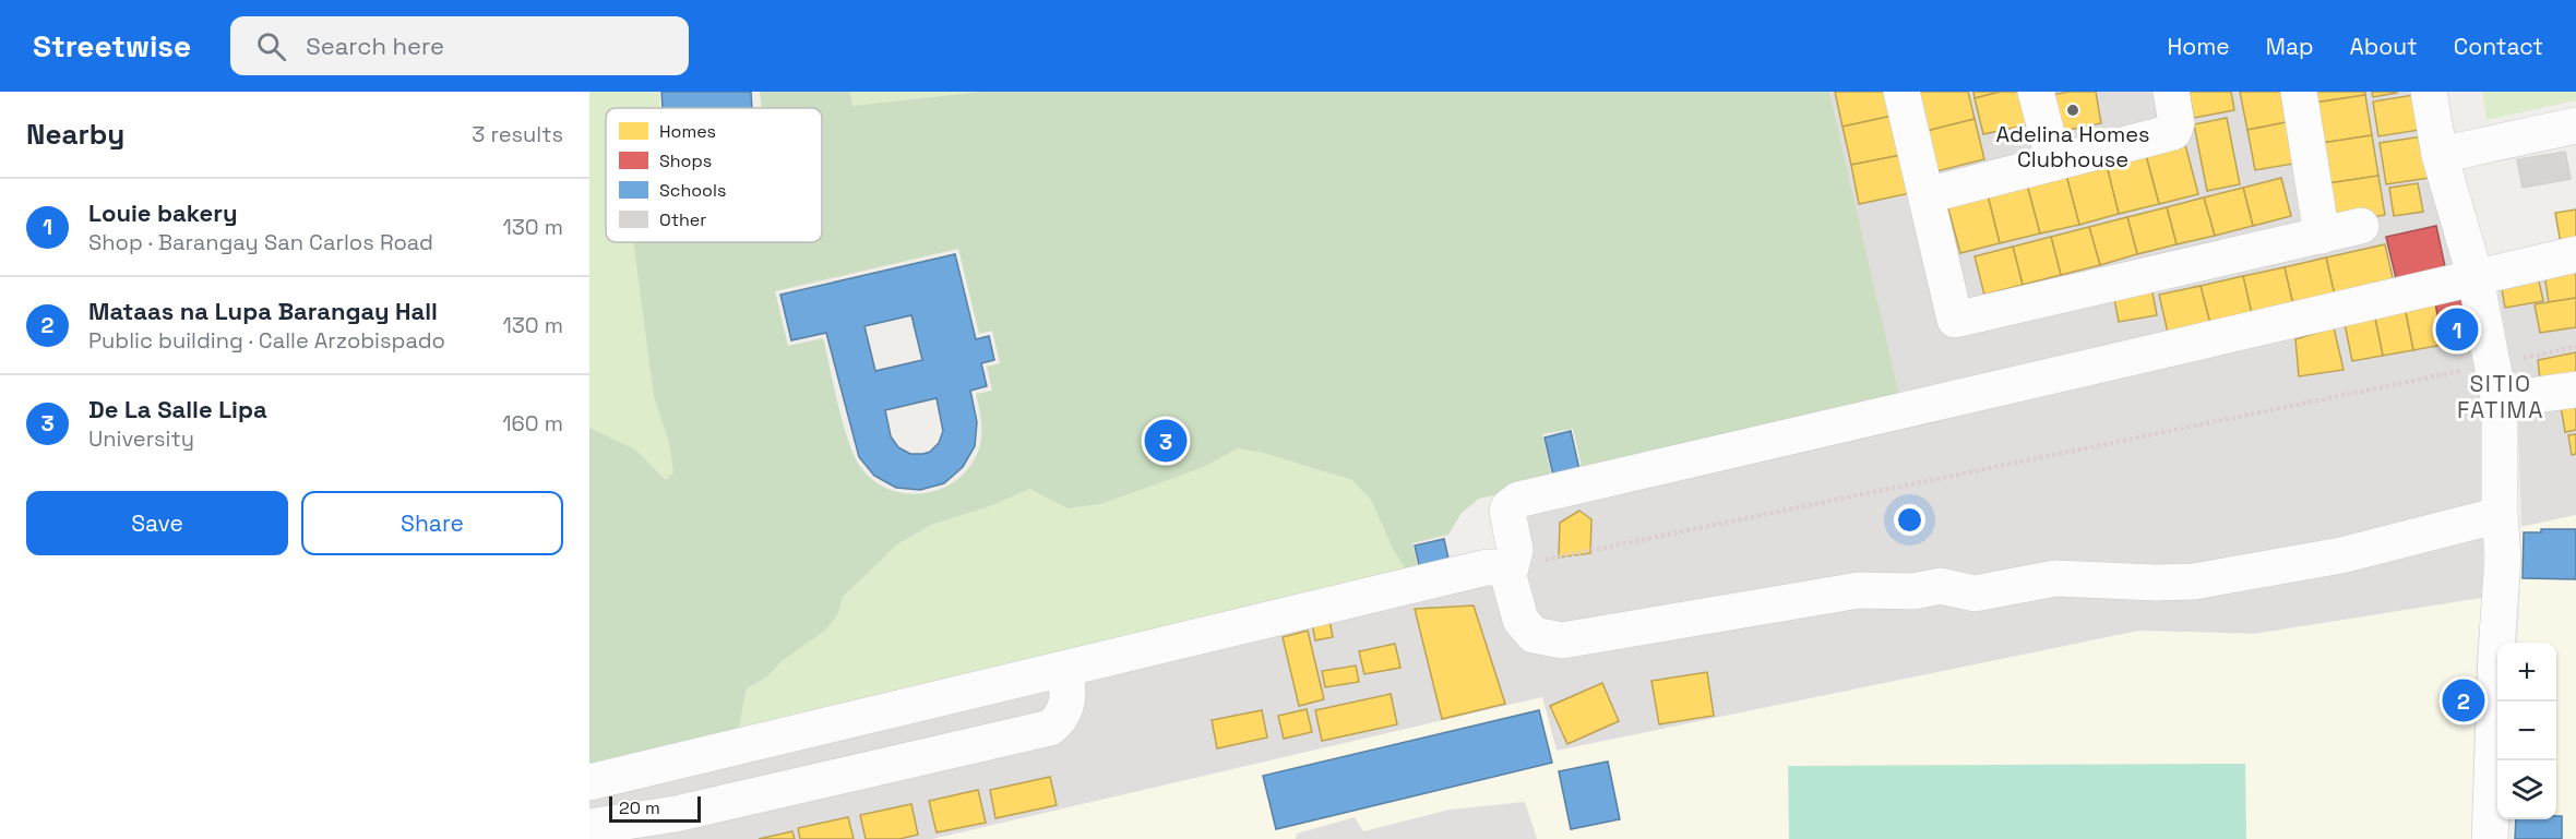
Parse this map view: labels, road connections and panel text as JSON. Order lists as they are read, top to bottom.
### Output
{
  "districts": ["SITIO FATIMA"],
  "places": ["Adelina Homes Clubhouse"],
  "legend": [
    "Homes",
    "Shops",
    "Schools",
    "Other"
  ],
  "scale_bar": "20 m",
  "page": {
    "header": "Streetwise",
    "search": "Search here",
    "nav": [
      "Home",
      "Map",
      "About",
      "Contact"
    ],
    "heading": ["Nearby", "3 results"],
    "list": [
      {
        "mark": "1",
        "name": "Louie bakery",
        "note": "Shop · Barangay San Carlos Road",
        "value": "130 m"
      },
      {
        "mark": "2",
        "name": "Mataas na Lupa Barangay Hall",
        "note": "Public building · Calle Arzobispado",
        "value": "130 m"
      },
      {
        "mark": "3",
        "name": "De La Salle Lipa",
        "note": "University",
        "value": "160 m"
      }
    ],
    "pins": ["1", "3", "2"],
    "buttons": ["Save", "Share"],
    "map_buttons": ["+", "−"],
    "scale": "20 m"
  }
}
